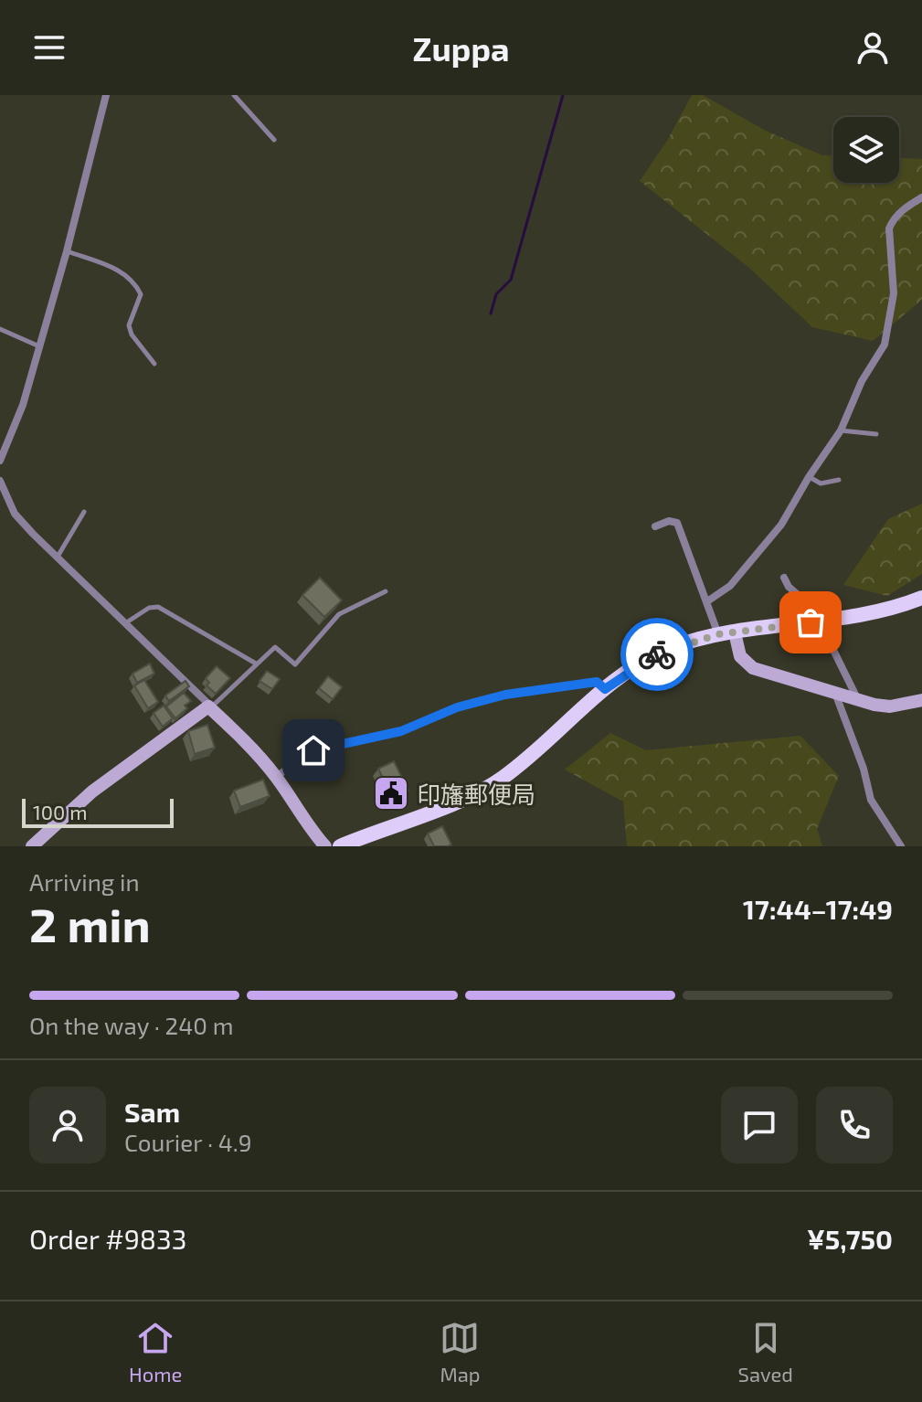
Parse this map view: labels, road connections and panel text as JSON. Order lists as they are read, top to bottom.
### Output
{
  "places": {
    "public building": ["印旛郵便局"]
  },
  "scale_bar": "100 m",
  "page": {
    "header": "Zuppa",
    "scale": "100 m",
    "heading": ["2 min", "Arriving in", "17:44–17:49"],
    "panel": [
      "Sam",
      "Courier · 4.9",
      "Order #9833",
      "¥5,750"
    ],
    "bar": "On the way · 240 m",
    "tabs": ["Home", "Map", "Saved"]
  }
}
